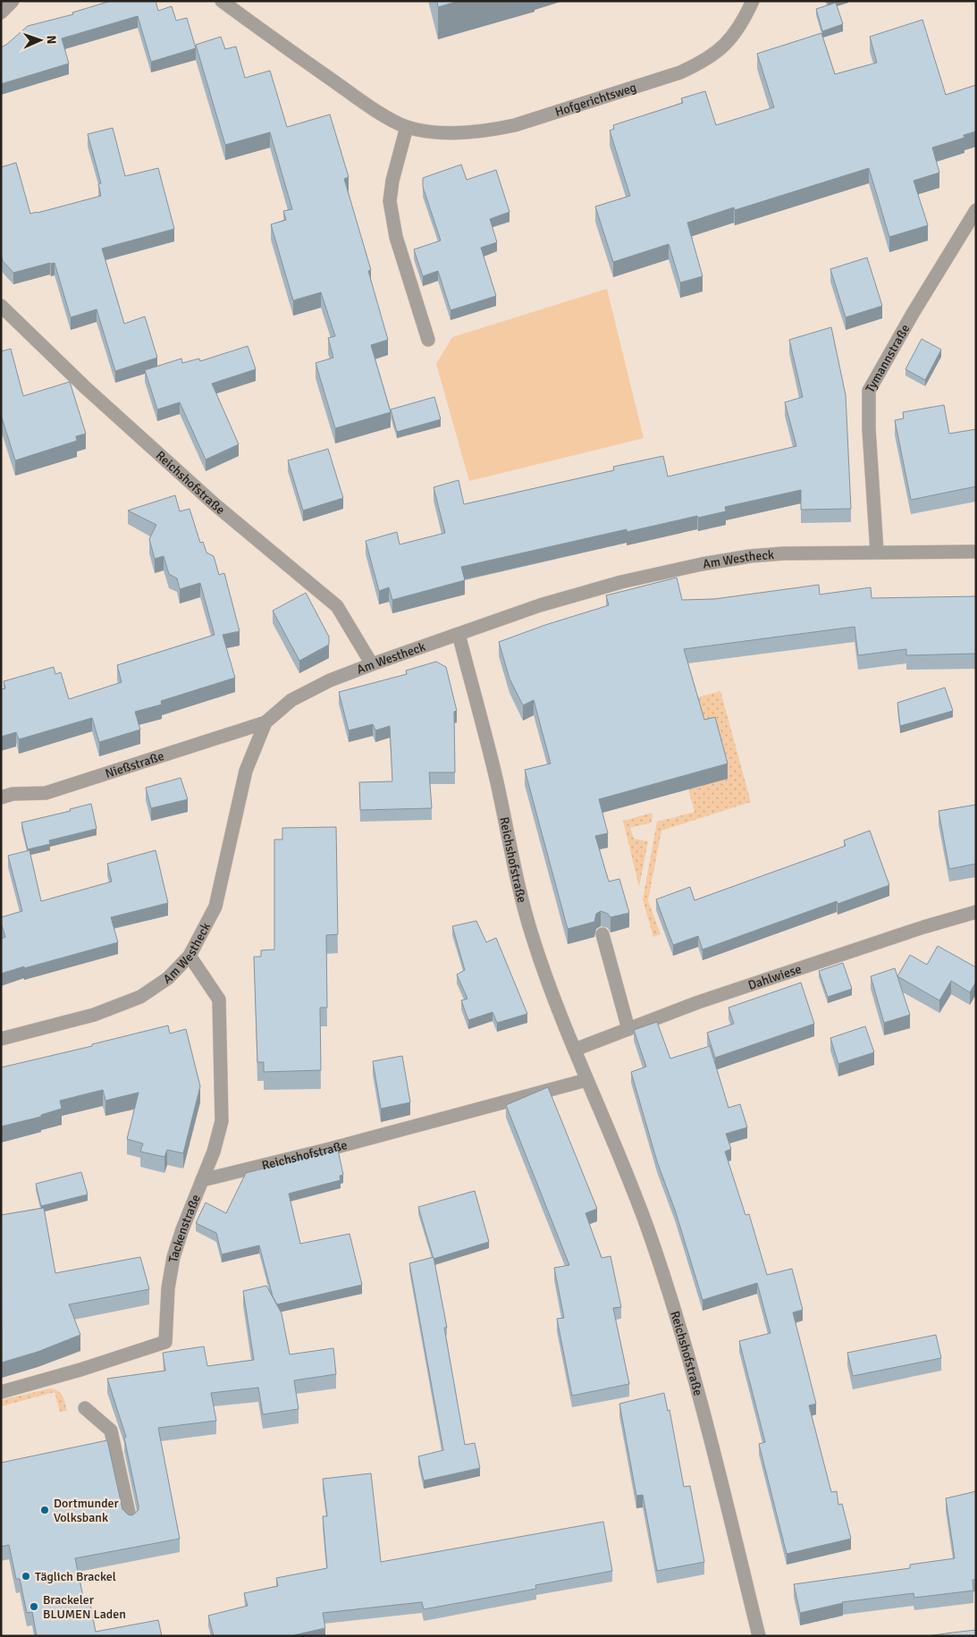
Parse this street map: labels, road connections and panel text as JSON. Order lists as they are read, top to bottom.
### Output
{
  "streets": {
    "street": [
      "Hofgerichtsweg",
      "Tymannstraße",
      "Reichshofstraße",
      "Am Westheck",
      "Nießstraße",
      "Dahlwiese",
      "Tackenstraße"
    ]
  },
  "crossings": [
    ["Tymannstraße", "Am Westheck"],
    ["Reichshofstraße", "Am Westheck"],
    ["Reichshofstraße", "Dahlwiese"],
    ["Reichshofstraße", "Tackenstraße"],
    ["Am Westheck", "Nießstraße"],
    ["Am Westheck", "Tackenstraße"]
  ],
  "places": ["Dortmunder Volksbank", "Täglich Brackel", "Brackeler BLUMEN Laden"],
  "north": "right"
}
